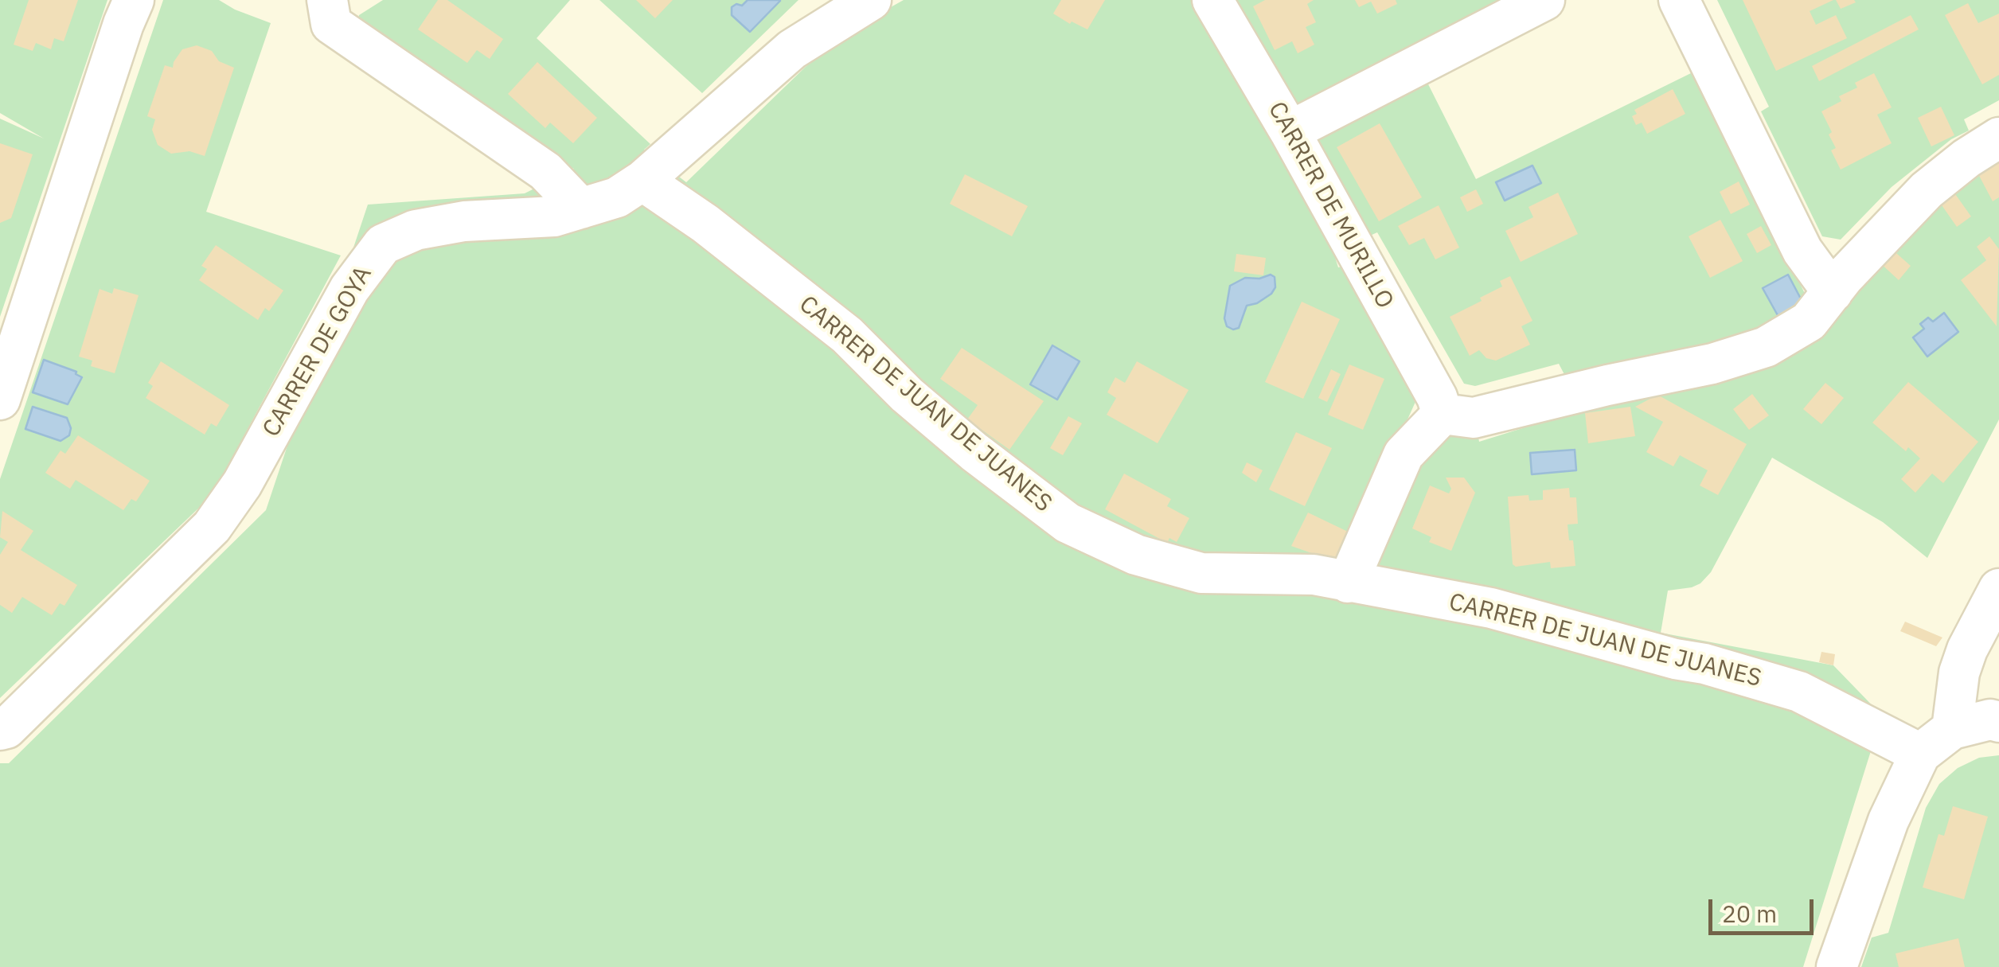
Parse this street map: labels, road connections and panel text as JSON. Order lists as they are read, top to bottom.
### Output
{
  "streets": {
    "street": ["CARRER DE MURILLO", "CARRER DE GOYA", "CARRER DE JUAN DE JUANES"]
  },
  "crossings": [
    ["CARRER DE GOYA", "CARRER DE JUAN DE JUANES"]
  ],
  "scale_bar": "20 m"
}
